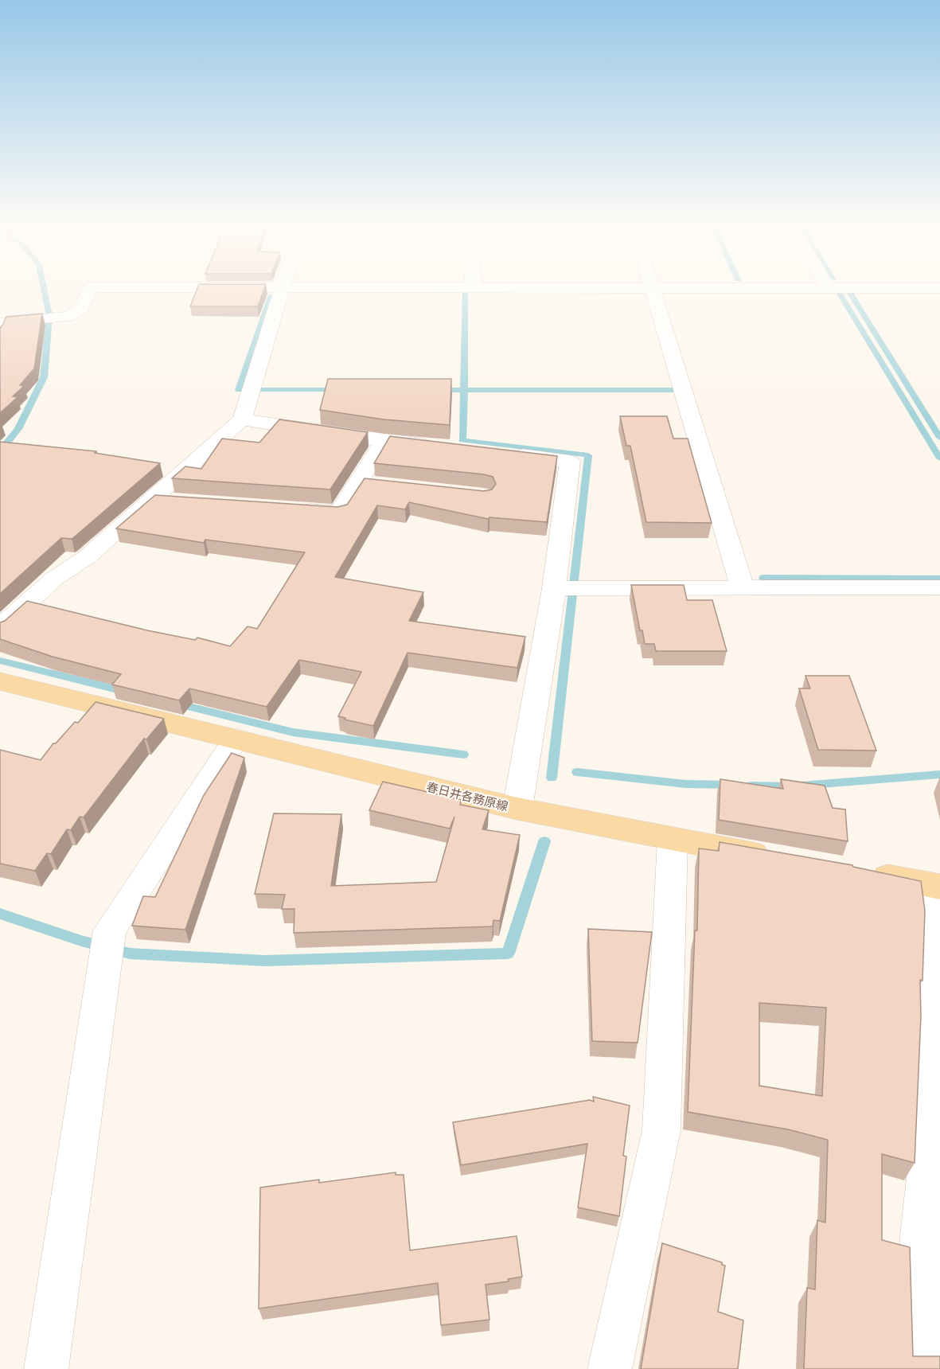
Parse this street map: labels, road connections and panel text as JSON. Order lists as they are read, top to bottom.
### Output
{
  "streets": {
    "main road": ["春日井各務原線"]
  }
}
